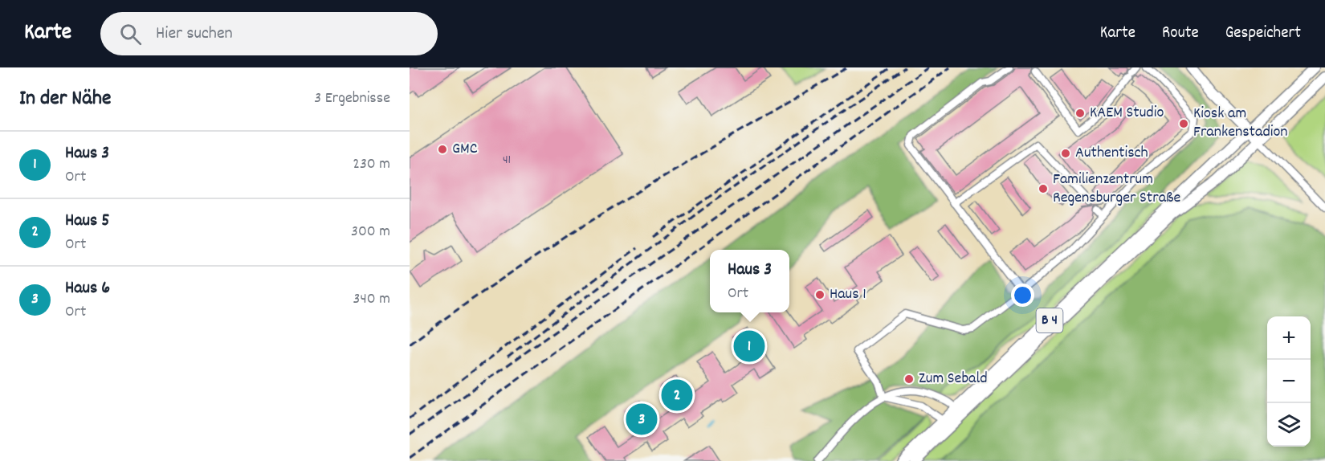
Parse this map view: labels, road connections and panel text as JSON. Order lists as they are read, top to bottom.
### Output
{
  "streets": {
    "main road": ["B 4"]
  },
  "places": [
    "KAEM Studio",
    "Kiosk am Frankenstadion",
    "GMC",
    "Authentisch",
    "Familienzentrum Regensburger Straße",
    "Haus 1",
    "Zum Sebald"
  ],
  "house_numbers": ["41"],
  "page": {
    "header": "Karte",
    "search": "Hier suchen",
    "nav": ["Karte", "Route", "Gespeichert"],
    "heading": ["In der Nähe", "3 Ergebnisse"],
    "list": [
      {
        "mark": "1",
        "name": "Haus 3",
        "note": "Ort",
        "value": "230 m"
      },
      {
        "mark": "2",
        "name": "Haus 5",
        "note": "Ort",
        "value": "300 m"
      },
      {
        "mark": "3",
        "name": "Haus 6",
        "note": "Ort",
        "value": "340 m"
      }
    ],
    "popup": ["Haus 3", "Ort"],
    "map_buttons": ["+", "−"],
    "pins": ["1", "2", "3"]
  }
}
